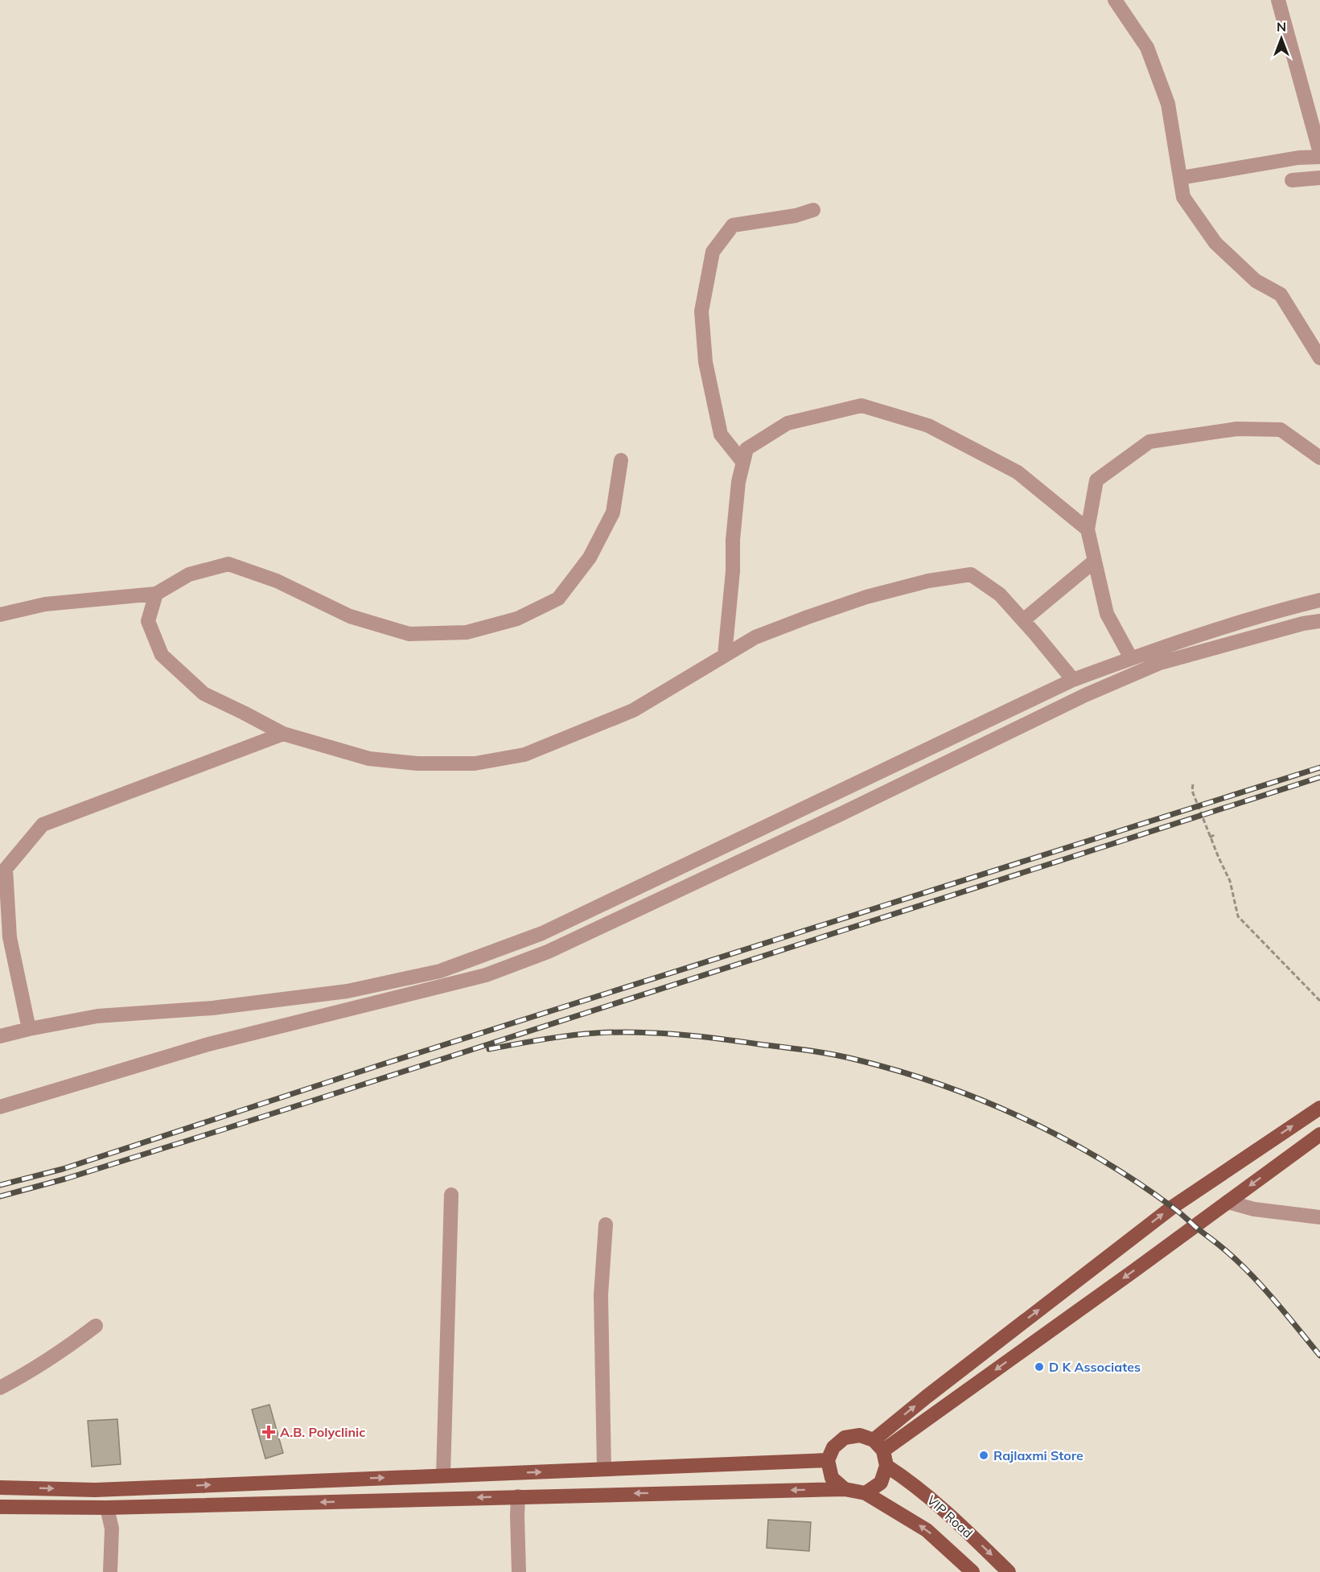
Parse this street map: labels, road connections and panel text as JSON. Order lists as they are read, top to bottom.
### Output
{
  "streets": {
    "main road": ["VIP Road"]
  },
  "places": {
    "other": ["D K Associates", "Rajlaxmi Store"],
    "health": ["A.B. Polyclinic"]
  },
  "north": "top"
}
